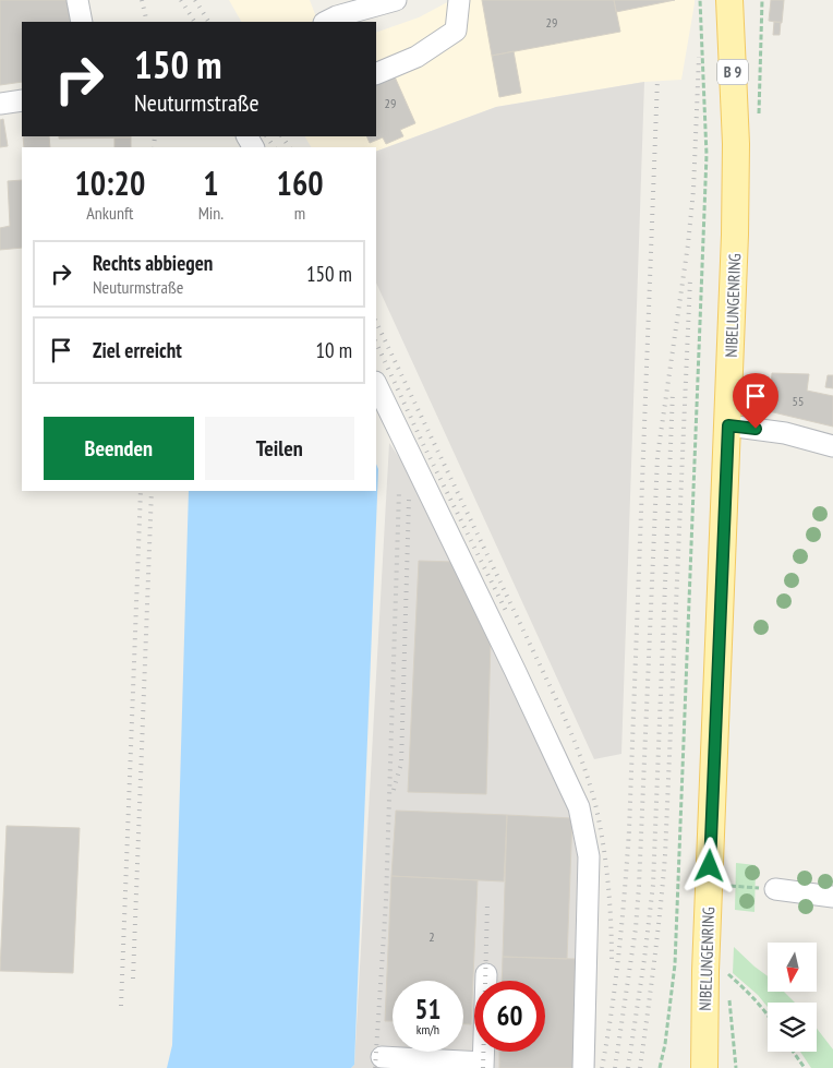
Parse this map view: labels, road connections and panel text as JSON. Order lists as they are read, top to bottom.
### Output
{
  "streets": {
    "main road": ["B 9", "NIBELUNGENRING"]
  },
  "house_numbers": [
    "29",
    "29",
    "55",
    "2"
  ],
  "north": "bottom",
  "page": {
    "turn": ["150 m", "Neuturmstraße"],
    "eta": [
      "10:20",
      "Ankunft",
      "1",
      "Min.",
      "160",
      "m"
    ],
    "list": [
      {
        "name": "Rechts abbiegen",
        "note": "Neuturmstraße",
        "value": "150 m"
      },
      {
        "name": "Ziel erreicht",
        "value": "10 m"
      }
    ],
    "buttons": ["Beenden", "Teilen"],
    "speed": "51 km/h",
    "limit": "60"
  }
}
